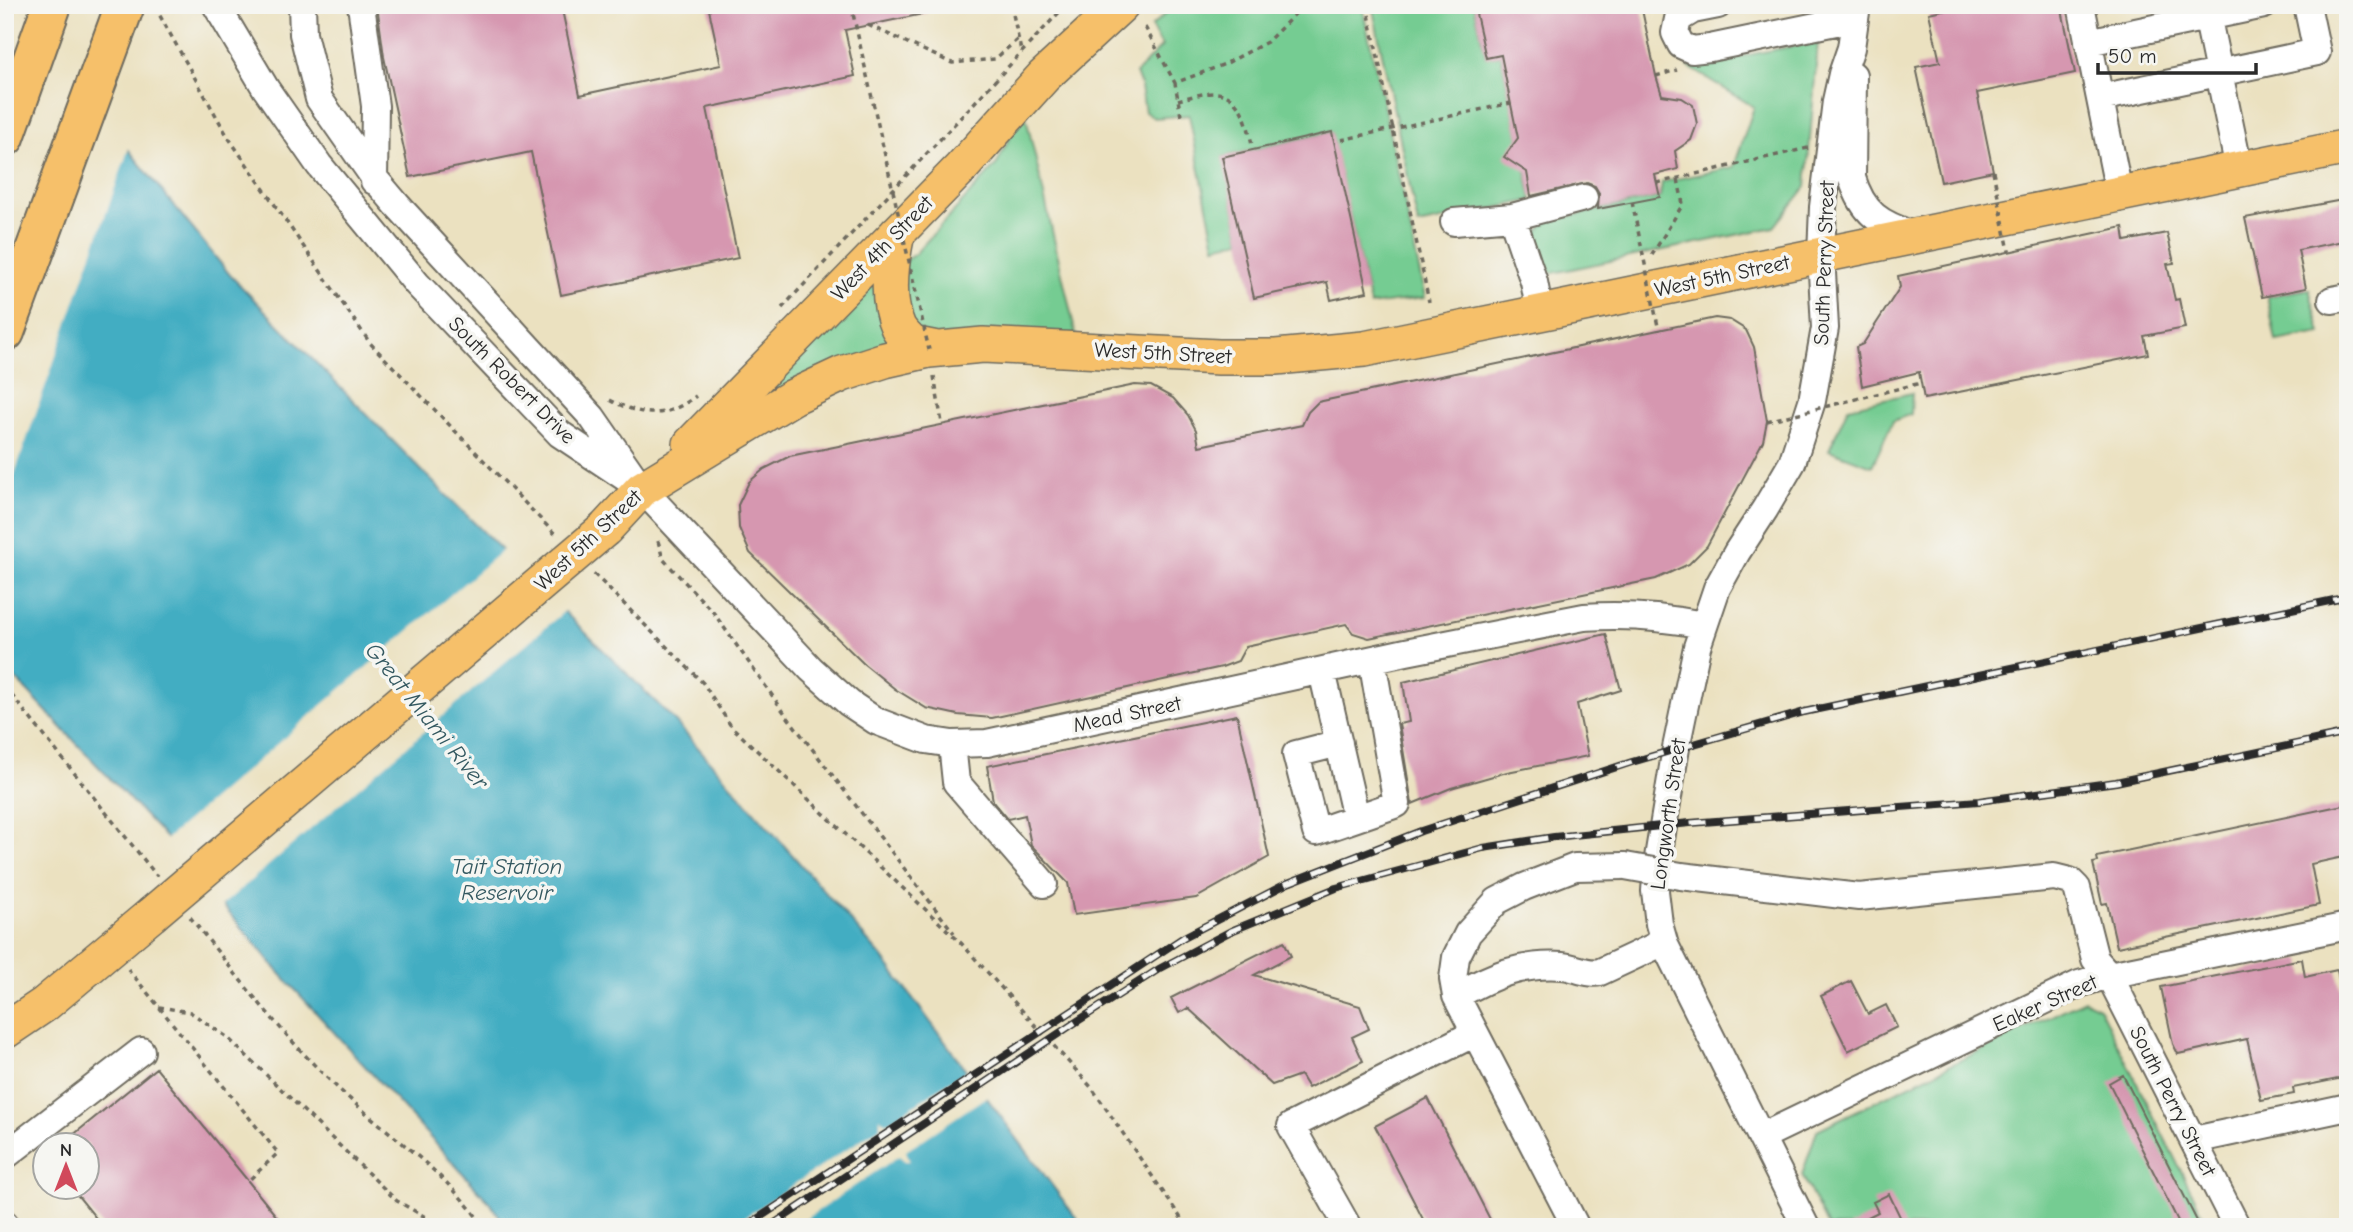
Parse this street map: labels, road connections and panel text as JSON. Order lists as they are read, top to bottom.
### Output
{
  "streets": {
    "main road": ["West 4th Street", "West 5th Street"],
    "street": [
      "South Perry Street",
      "South Robert Drive",
      "Mead Street",
      "Longworth Street",
      "Eaker Street"
    ]
  },
  "crossings": [
    ["West 4th Street", "West 5th Street"],
    ["West 4th Street", "South Robert Drive"],
    ["West 4th Street", "Mead Street"],
    ["South Perry Street", "West 5th Street"],
    ["South Perry Street", "Longworth Street"],
    ["South Perry Street", "Eaker Street"],
    ["West 5th Street", "South Robert Drive"],
    ["West 5th Street", "Mead Street"],
    ["South Robert Drive", "Mead Street"],
    ["Mead Street", "Longworth Street"],
    ["Longworth Street", "Eaker Street"]
  ],
  "water": ["Great Miami River", "Tait Station Reservoir"],
  "scale_bar": "50 m",
  "north": "top"
}
